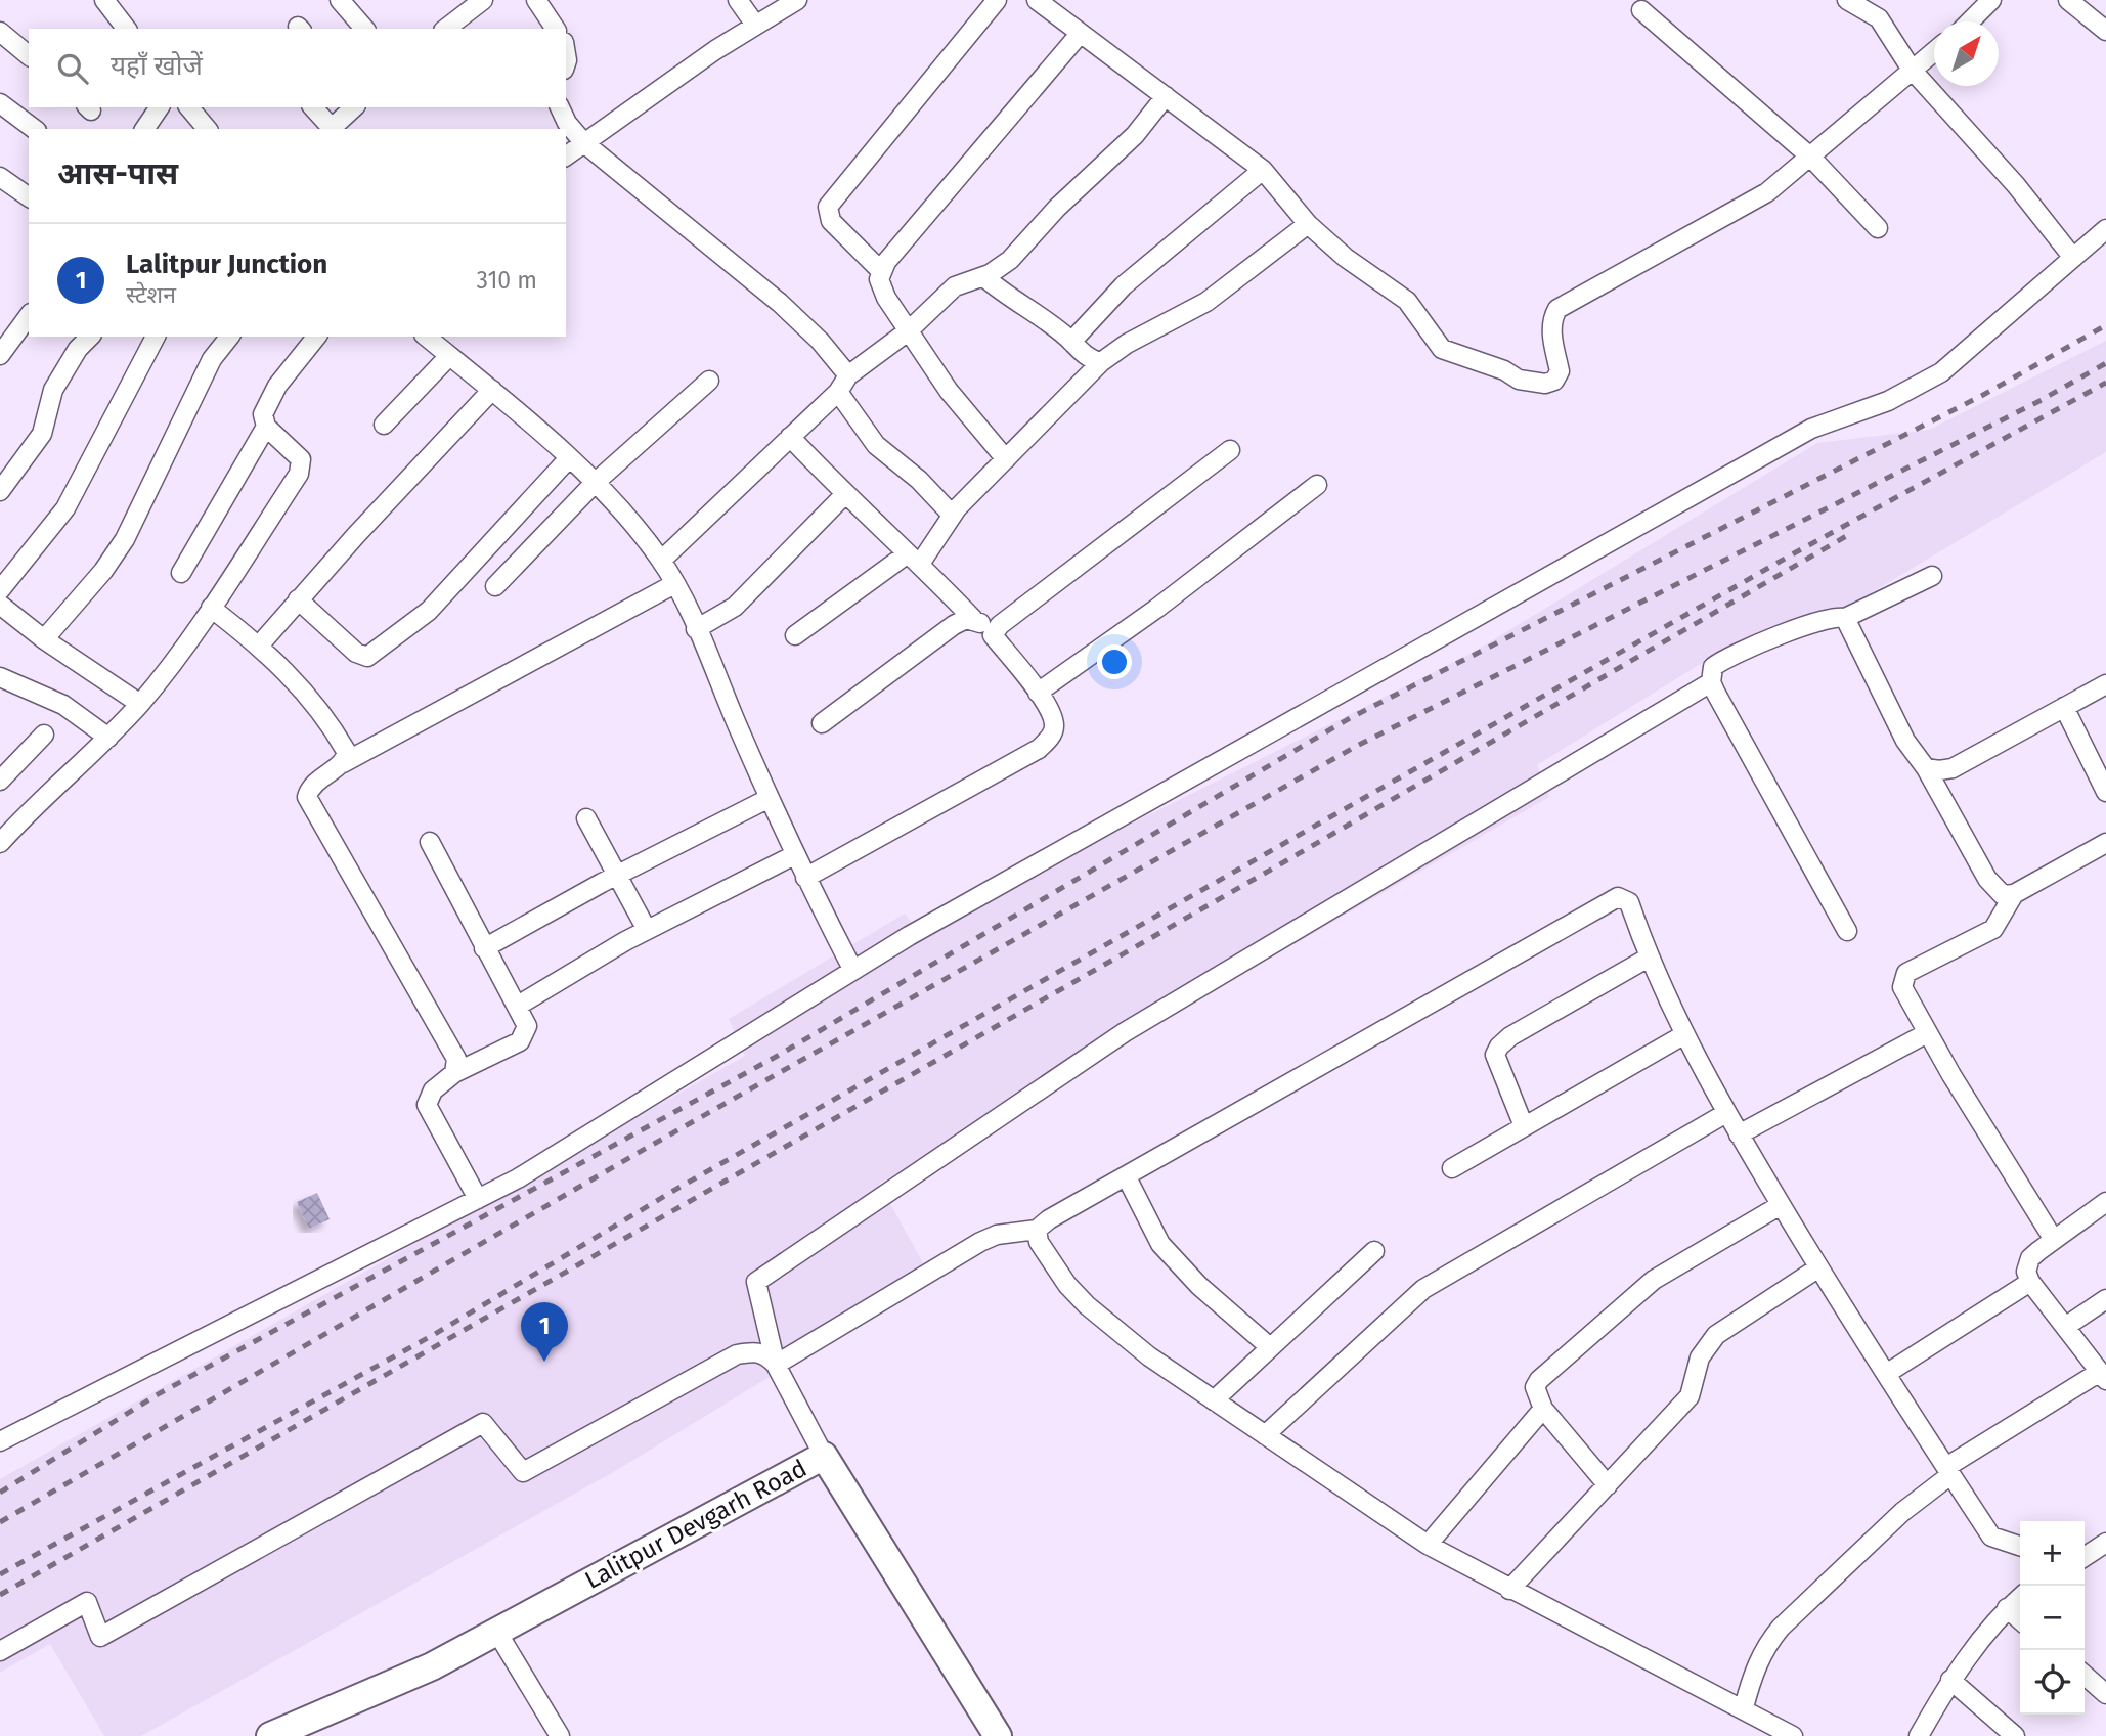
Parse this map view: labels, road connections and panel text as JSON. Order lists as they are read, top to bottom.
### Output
{
  "streets": {
    "main road": ["Lalitpur Devgarh Road"]
  },
  "north": "top right",
  "page": {
    "search": "यहाँ खोजें",
    "heading": "आस-पास",
    "list": [
      {
        "mark": "1",
        "name": "Lalitpur Junction",
        "note": "स्टेशन",
        "value": "310 m"
      }
    ],
    "pins": "1",
    "map_buttons": ["+", "−"]
  }
}
